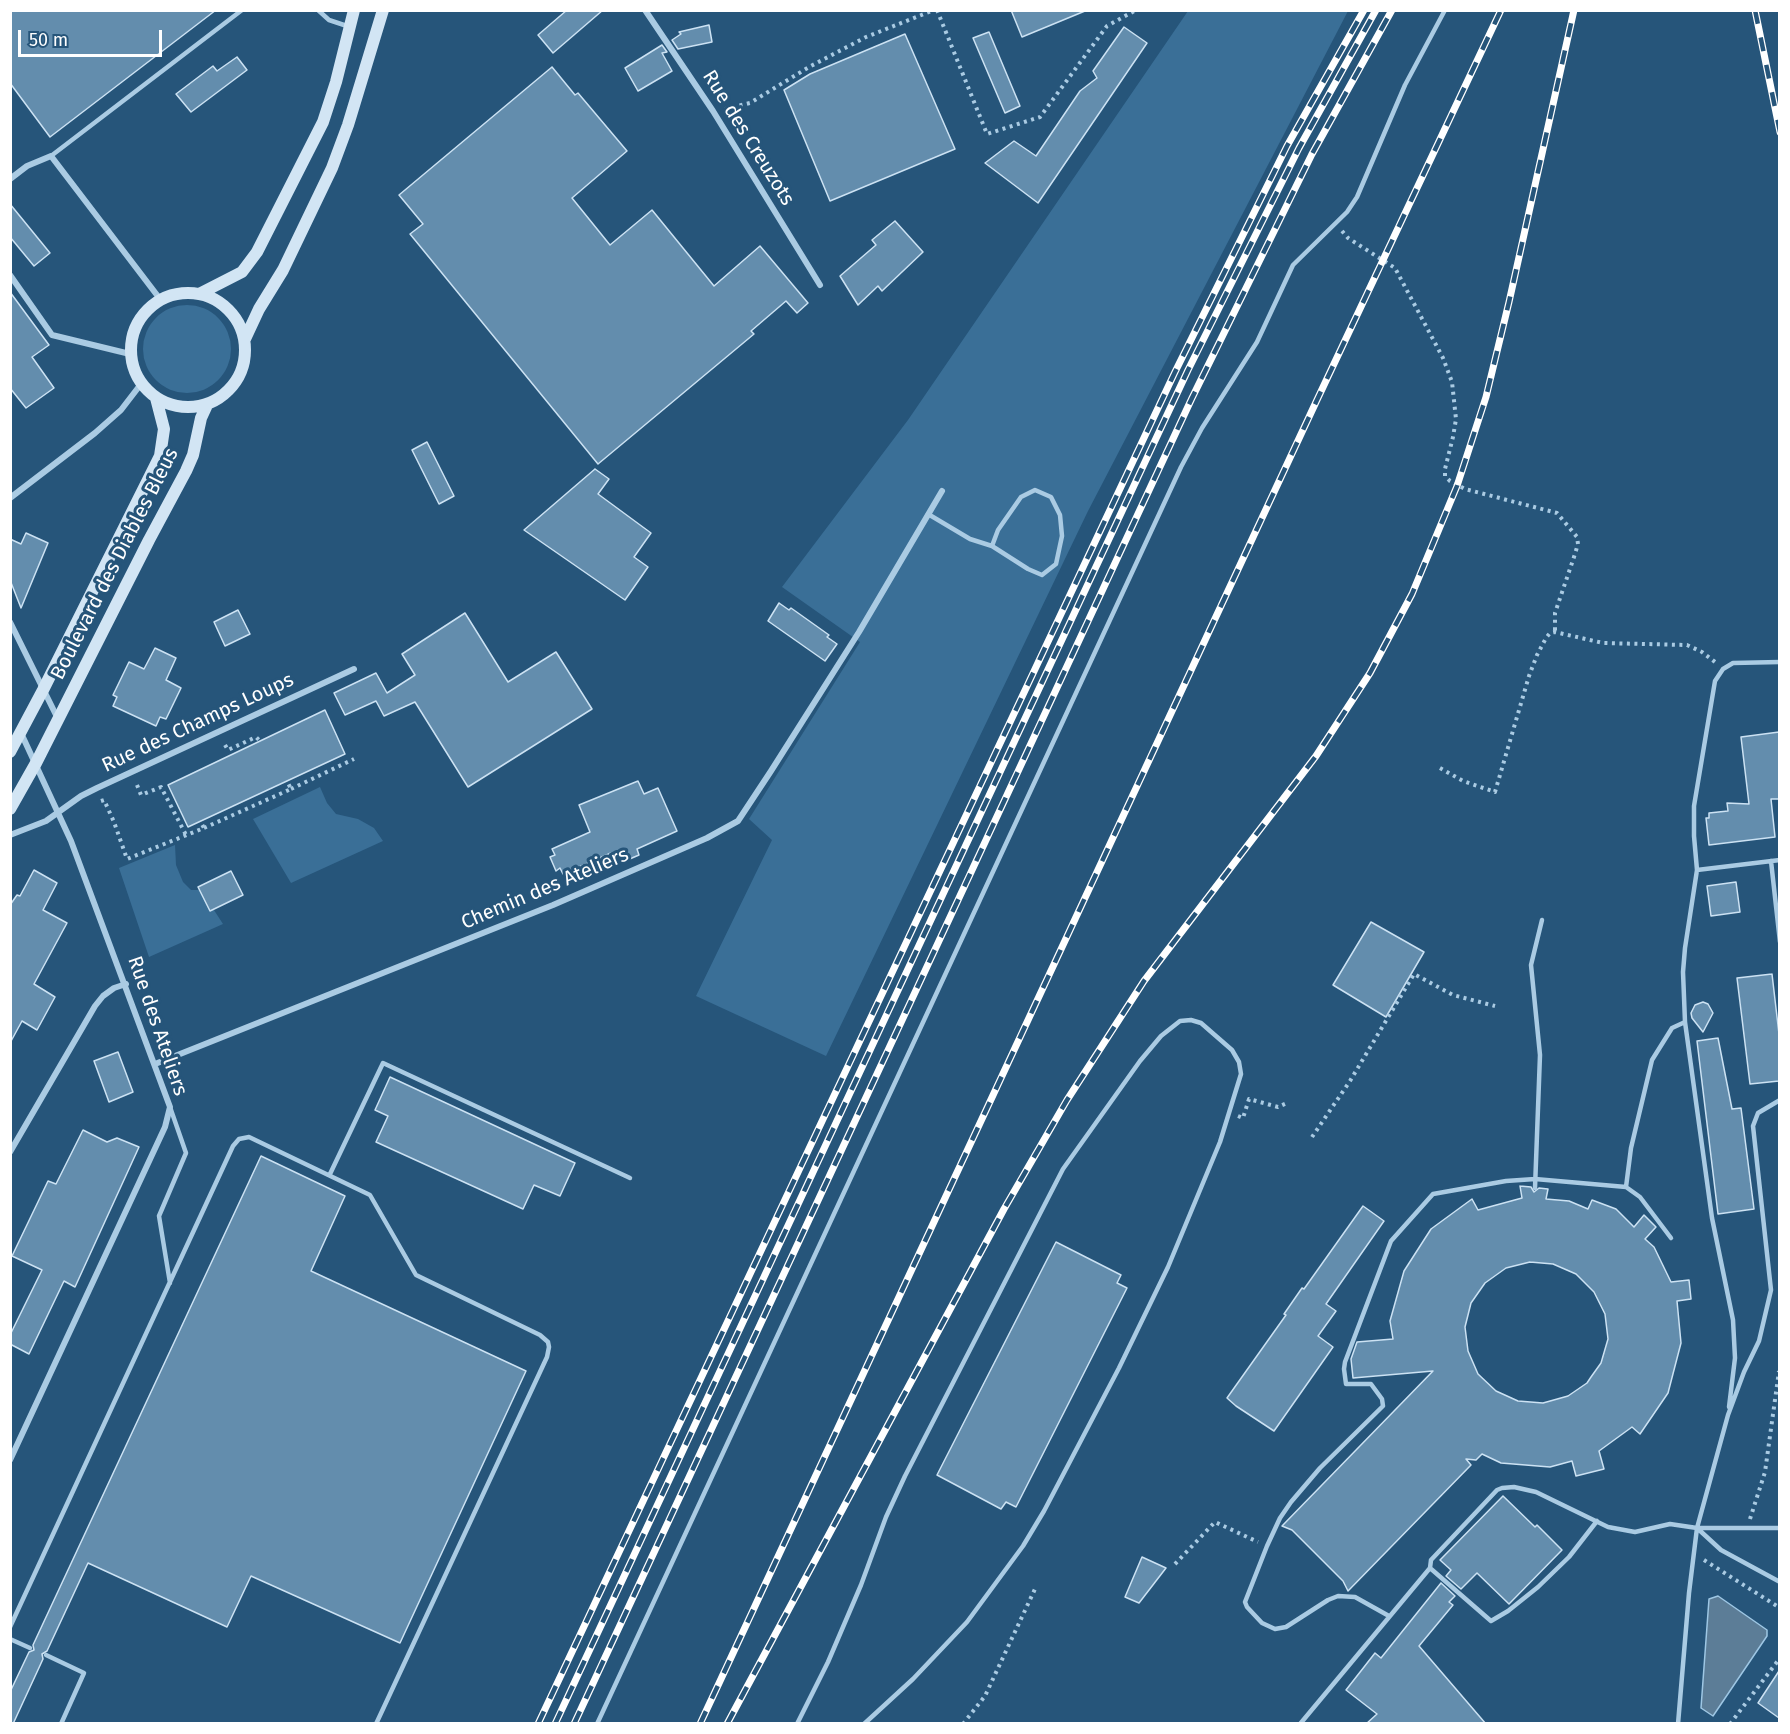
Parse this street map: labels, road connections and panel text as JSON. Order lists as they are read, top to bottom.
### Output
{
  "streets": {
    "main road": ["Boulevard des Diables Bleus"],
    "street": [
      "Rue des Creuzots",
      "Rue des Champs Loups",
      "Chemin des Ateliers",
      "Rue des Ateliers"
    ]
  },
  "crossings": [
    ["Boulevard des Diables Bleus", "Rue des Ateliers"],
    ["Rue des Champs Loups", "Rue des Ateliers"],
    ["Chemin des Ateliers", "Rue des Ateliers"]
  ],
  "scale_bar": "50 m"
}
